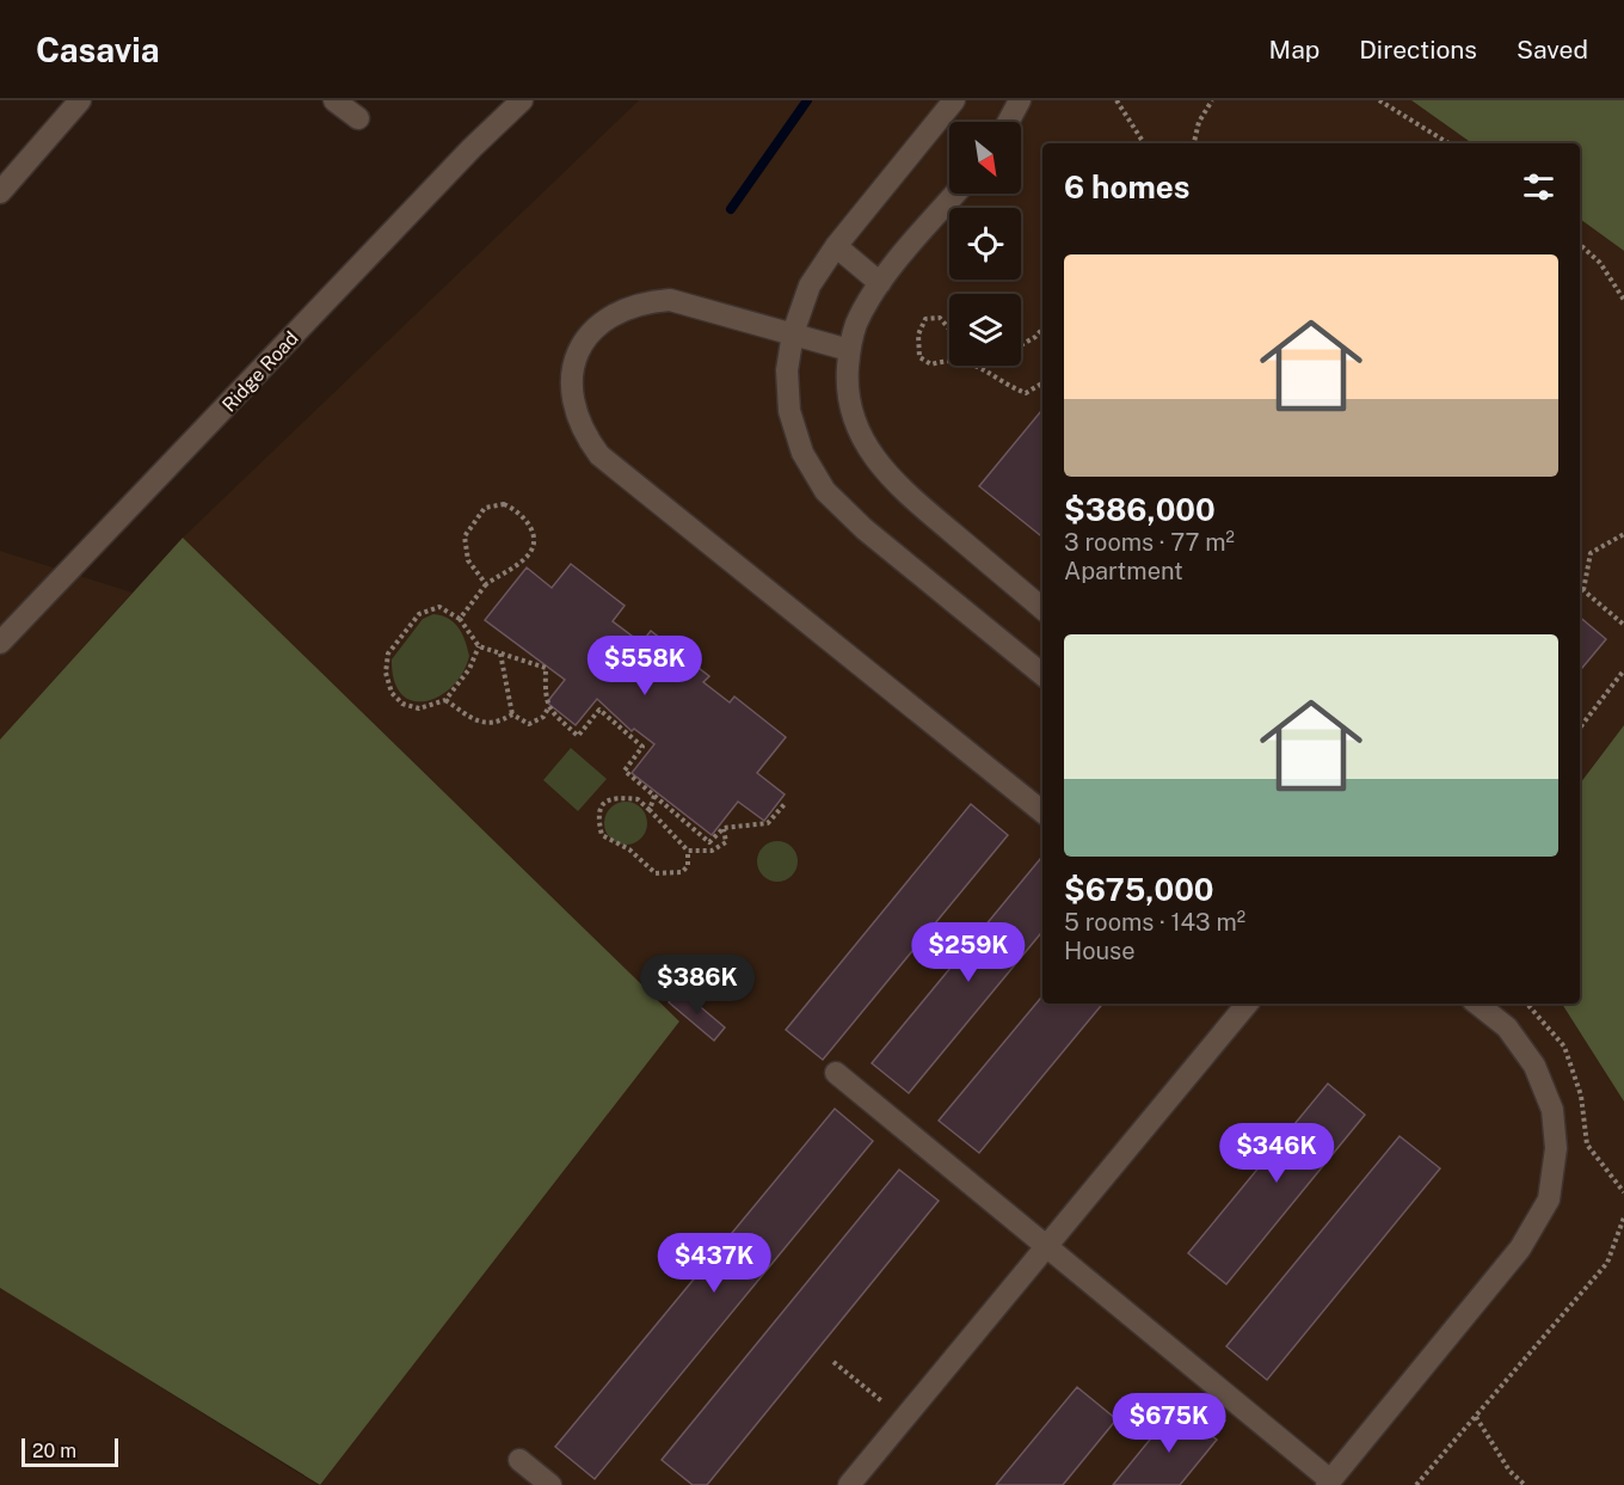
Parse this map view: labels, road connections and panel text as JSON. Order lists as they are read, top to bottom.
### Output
{
  "streets": {
    "street": ["Ridge Road"]
  },
  "scale_bar": "20 m",
  "north": "bottom right",
  "page": {
    "header": "Casavia",
    "nav": ["Map", "Directions", "Saved"],
    "heading": "6 homes",
    "list": [
      {
        "name": "$386,000",
        "note": "3 rooms · 77 m² · Apartment"
      },
      {
        "name": "$675,000",
        "note": "5 rooms · 143 m² · House"
      }
    ],
    "price": [
      "$558K",
      "$259K",
      "$386K",
      "$346K",
      "$437K",
      "$675K"
    ],
    "scale": "20 m"
  }
}
